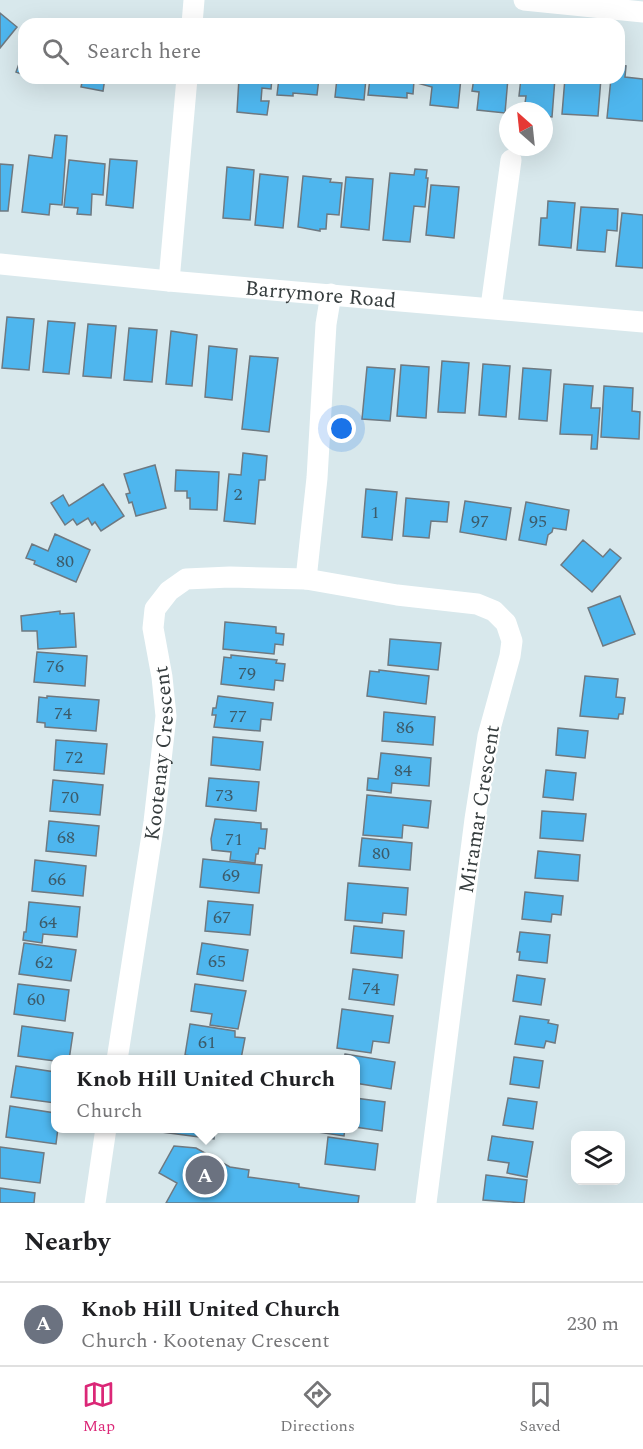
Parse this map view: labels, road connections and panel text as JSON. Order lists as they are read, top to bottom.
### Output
{
  "streets": {
    "street": ["Barrymore Road", "Kootenay Crescent", "Miramar Crescent"]
  },
  "crossings": [
    ["Kootenay Crescent", "Miramar Crescent"]
  ],
  "house_numbers": [
    "2",
    "1",
    "97",
    "95",
    "80",
    "76",
    "79",
    "74",
    "77",
    "86",
    "72",
    "84",
    "73",
    "70",
    "68",
    "71",
    "80",
    "69",
    "66",
    "67",
    "64",
    "65",
    "62",
    "74",
    "60",
    "61"
  ],
  "north": "top left",
  "page": {
    "search": "Search here",
    "popup": ["Knob Hill United Church", "Church"],
    "pins": "A",
    "heading": "Nearby",
    "list": [
      {
        "mark": "A",
        "name": "Knob Hill United Church",
        "note": "Church · Kootenay Crescent",
        "value": "230 m"
      }
    ],
    "nav": ["Map", "Directions", "Saved"]
  }
}
